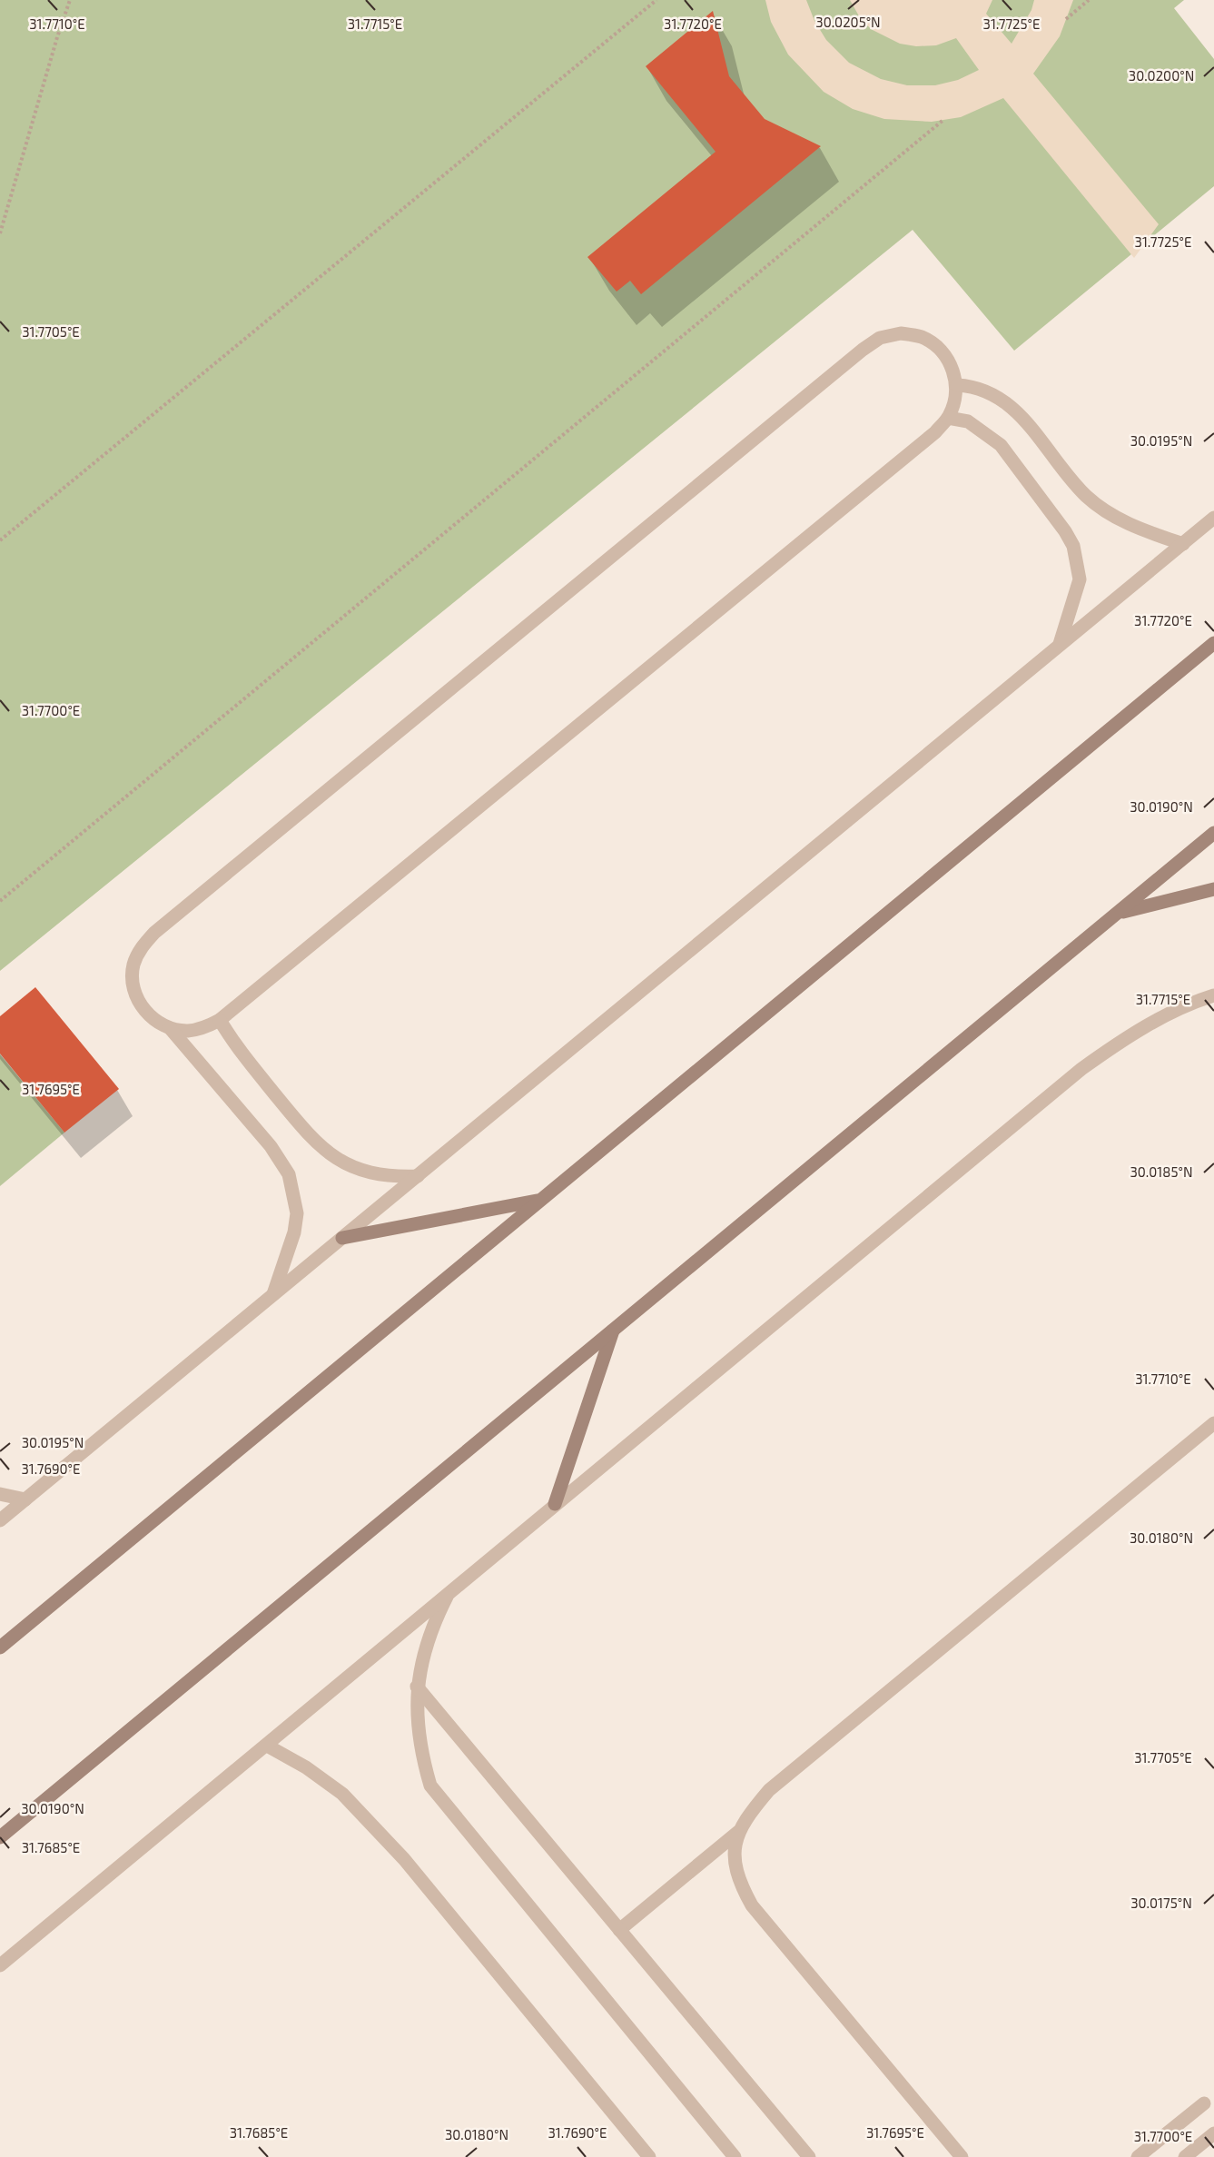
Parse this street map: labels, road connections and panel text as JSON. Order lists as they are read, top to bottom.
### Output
{
  "coordinates": [
    "30.0205°N",
    "31.7710°E",
    "31.7715°E",
    "31.7720°E",
    "31.7725°E",
    "30.0200°N",
    "31.7705°E",
    "30.0195°N",
    "31.7700°E",
    "30.0190°N",
    "31.7695°E",
    "30.0185°N",
    "31.7690°E",
    "30.0180°N",
    "31.7685°E",
    "30.0175°N"
  ]
}
